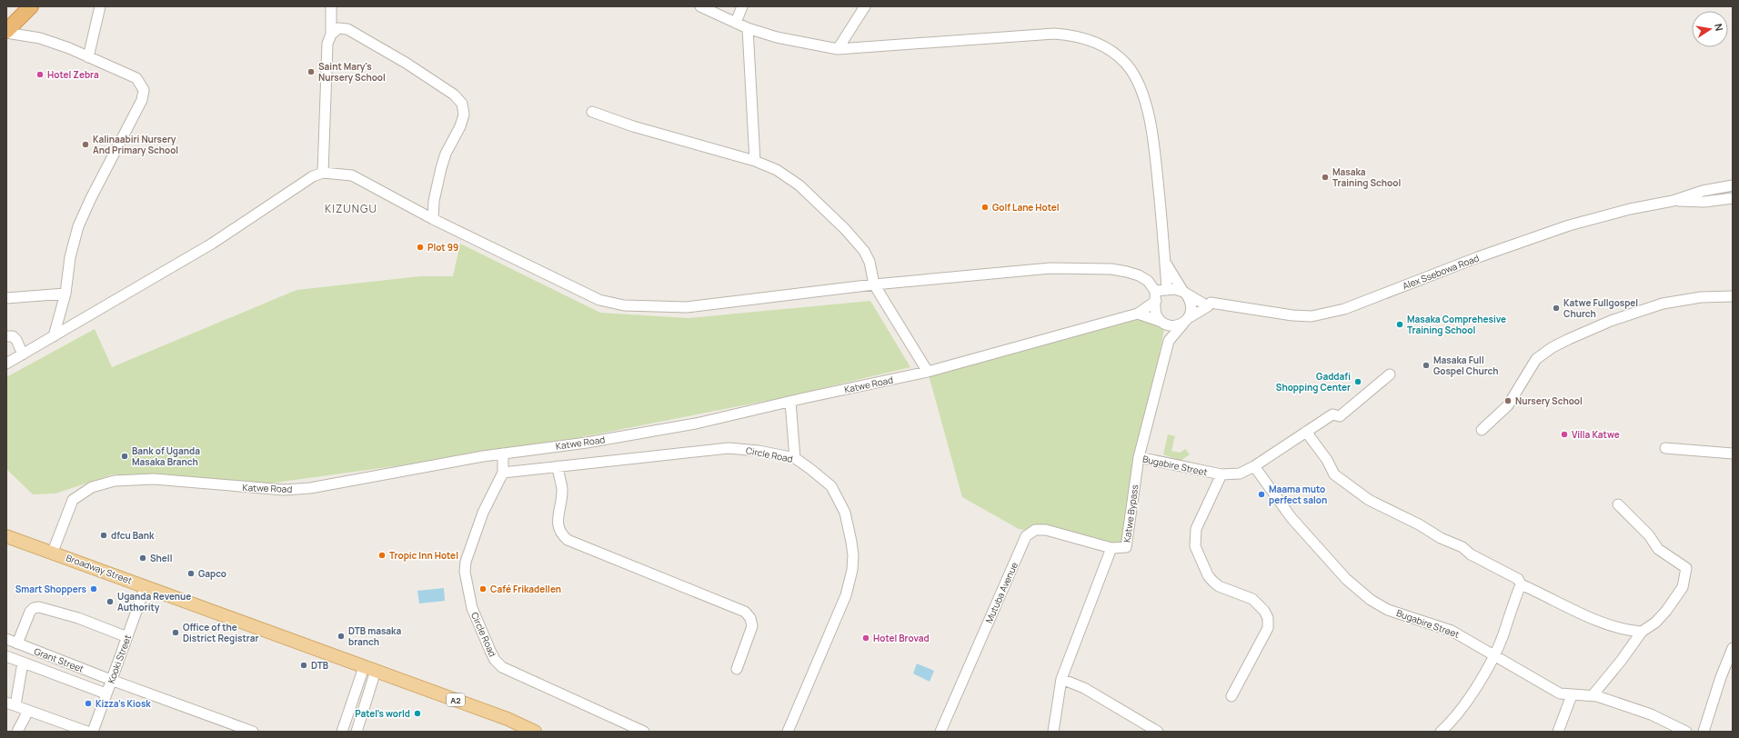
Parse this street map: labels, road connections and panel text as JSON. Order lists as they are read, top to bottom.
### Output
{
  "streets": {
    "main road": ["Broadway Street", "A2"],
    "street": [
      "Alex Ssebowa Road",
      "Katwe Road",
      "Circle Road",
      "Bugabire Street",
      "Katwe Bypass",
      "Mutuba Avenue",
      "Kooki Street",
      "Grant Street"
    ]
  },
  "crossings": [
    ["Katwe Road", "Circle Road"],
    ["Katwe Road", "Katwe Bypass"],
    ["Katwe Road", "Broadway Street"],
    ["Bugabire Street", "Katwe Bypass"],
    ["Katwe Bypass", "Mutuba Avenue"],
    ["Broadway Street", "Kooki Street"],
    ["Broadway Street", "A2"],
    ["Kooki Street", "Grant Street"]
  ],
  "districts": ["KIZUNGU"],
  "places": [
    "Saint Mary's Nursery School",
    "Hotel Zebra",
    "Kalinaabiri Nursery And Primary School",
    "Masaka Training School",
    "Golf Lane Hotel",
    "Plot 99",
    "Katwe Fullgospel Church",
    "Masaka Comprehesive Training School",
    "Masaka Full Gospel Church",
    "Gaddafi Shopping Center",
    "Nursery School",
    "Villa Katwe",
    "Bank of Uganda Masaka Branch",
    "Maama muto perfect salon",
    "dfcu Bank",
    "Tropic Inn Hotel",
    "Shell",
    "Gapco",
    "Smart Shoppers",
    "Café Frikadellen",
    "Uganda Revenue Authority",
    "Office of the District Registrar",
    "DTB masaka branch",
    "Hotel Brovad",
    "DTB",
    "Kizza's Kiosk",
    "Patel's world"
  ],
  "north": "right"
}
